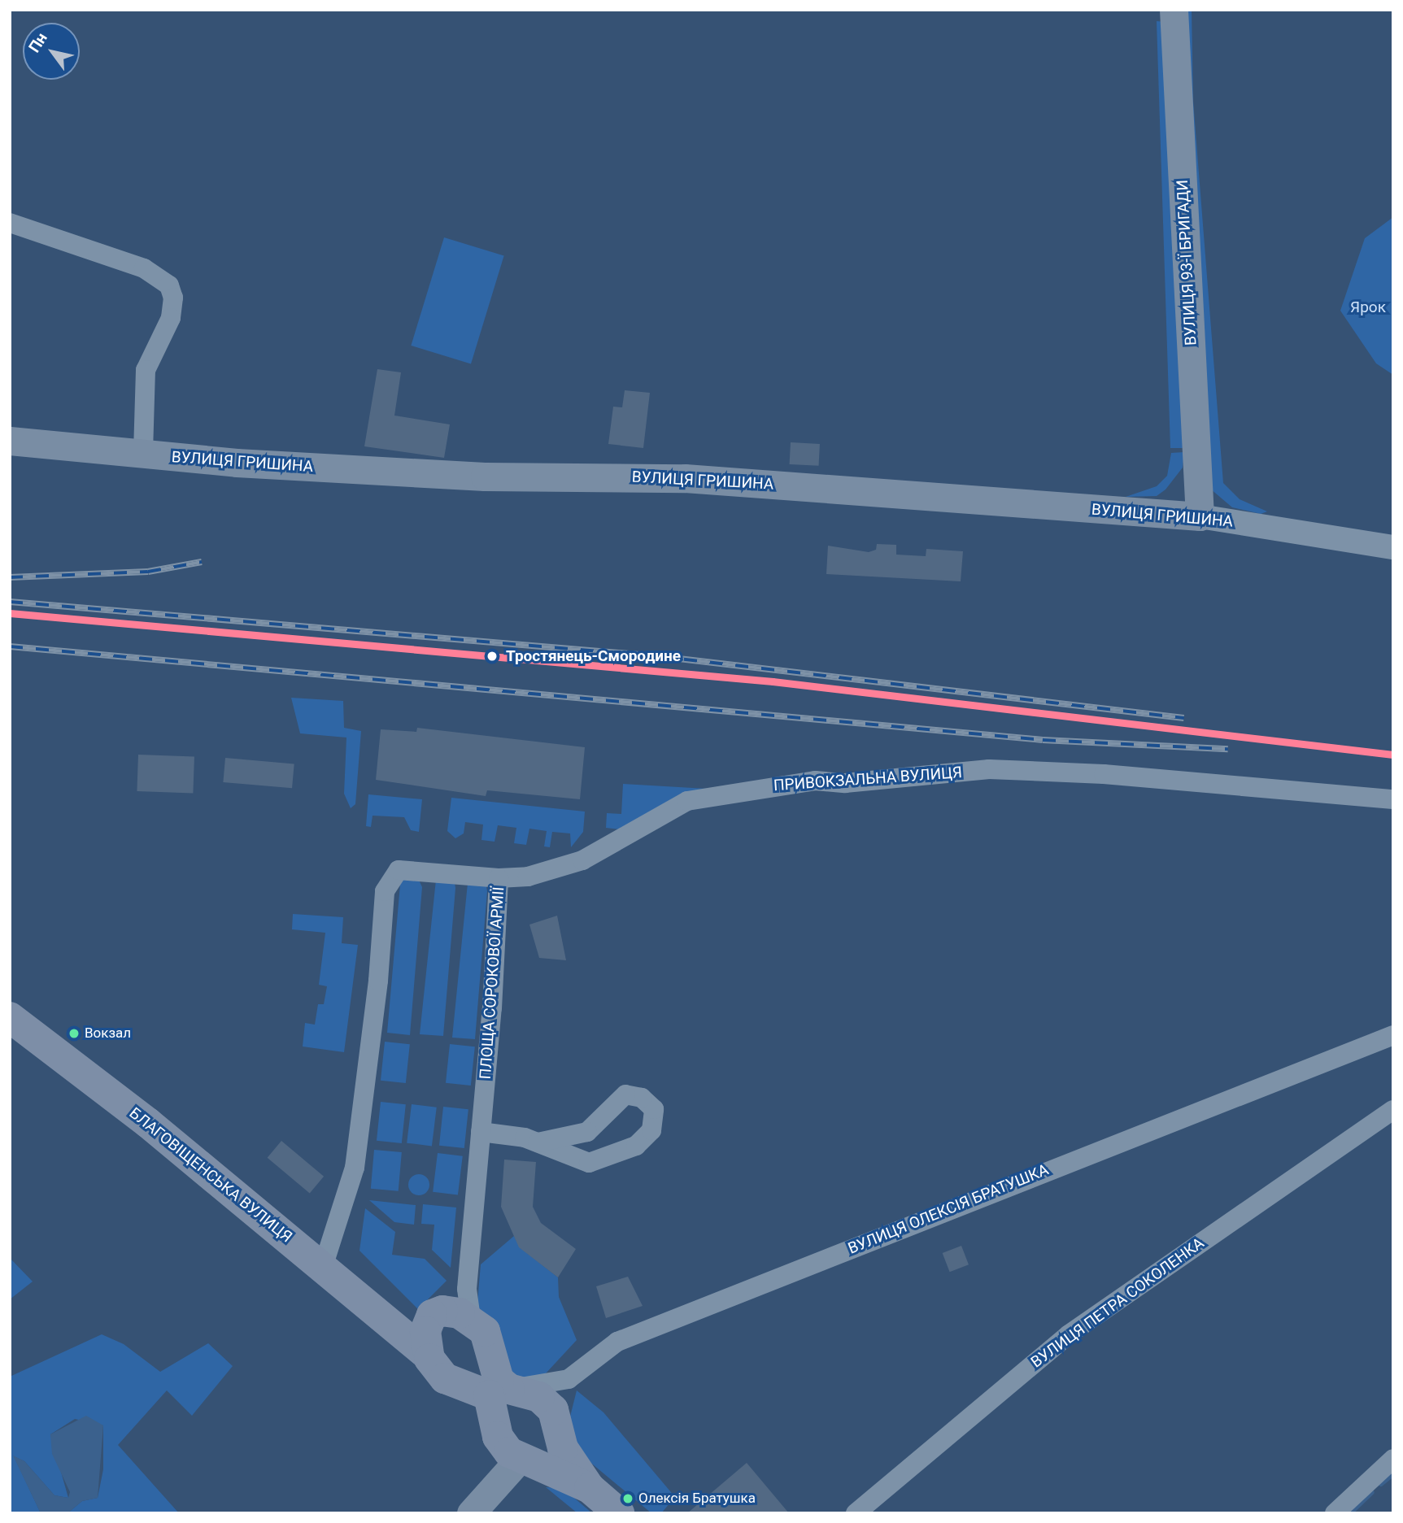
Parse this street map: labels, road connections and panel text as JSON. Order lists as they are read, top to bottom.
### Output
{
  "streets": {
    "main road": ["ВУЛИЦЯ 93-Ї БРИГАДИ", "ВУЛИЦЯ ГРИШИНА", "БЛАГОВІЩЕНСЬКА ВУЛИЦЯ"],
    "street": [
      "ПРИВОКЗАЛЬНА ВУЛИЦЯ",
      "ПЛОЩА СОРОКОВОЇ АРМІЇ",
      "ВУЛИЦЯ ОЛЕКСІЯ БРАТУШКА",
      "ВУЛИЦЯ ПЕТРА СОКОЛЕНКА"
    ]
  },
  "crossings": [
    ["ВУЛИЦЯ 93-Ї БРИГАДИ", "ВУЛИЦЯ ГРИШИНА"],
    ["ПРИВОКЗАЛЬНА ВУЛИЦЯ", "ПЛОЩА СОРОКОВОЇ АРМІЇ"],
    ["ПЛОЩА СОРОКОВОЇ АРМІЇ", "БЛАГОВІЩЕНСЬКА ВУЛИЦЯ"],
    ["БЛАГОВІЩЕНСЬКА ВУЛИЦЯ", "ВУЛИЦЯ ОЛЕКСІЯ БРАТУШКА"]
  ],
  "parks": ["Ярок"],
  "places": ["Тростянець-Смородине", "Вокзал", "Олексія Братушка"],
  "north": "top left"
}
